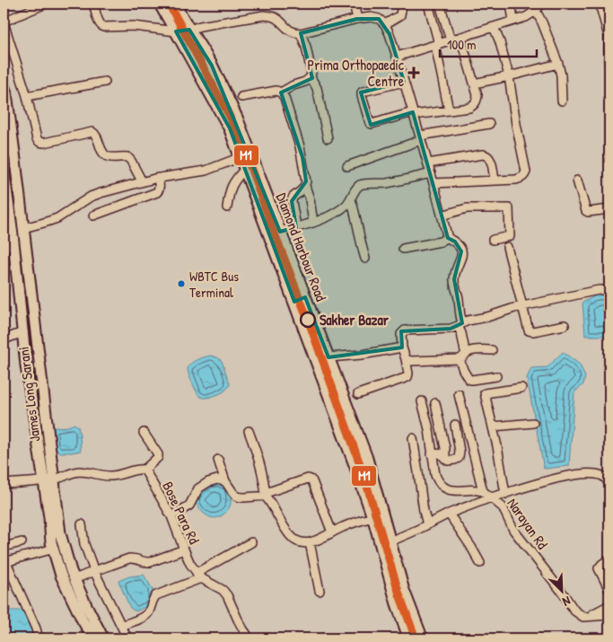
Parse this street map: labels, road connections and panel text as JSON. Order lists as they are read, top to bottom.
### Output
{
  "streets": {
    "highway": ["Diamond Harbour Road"],
    "main road": ["James Long Sarani"],
    "street": ["Bose Para Rd", "Narayan Rd"]
  },
  "crossings": [
    ["Diamond Harbour Road", "Narayan Rd"],
    ["James Long Sarani", "Bose Para Rd"]
  ],
  "places": {
    "health": ["Prima Orthopaedic Centre"],
    "other": ["WBTC Bus Terminal", "Sakher Bazar"]
  },
  "lines": ["transit line M1"],
  "scale_bar": "100 m",
  "north": "bottom right"
}
